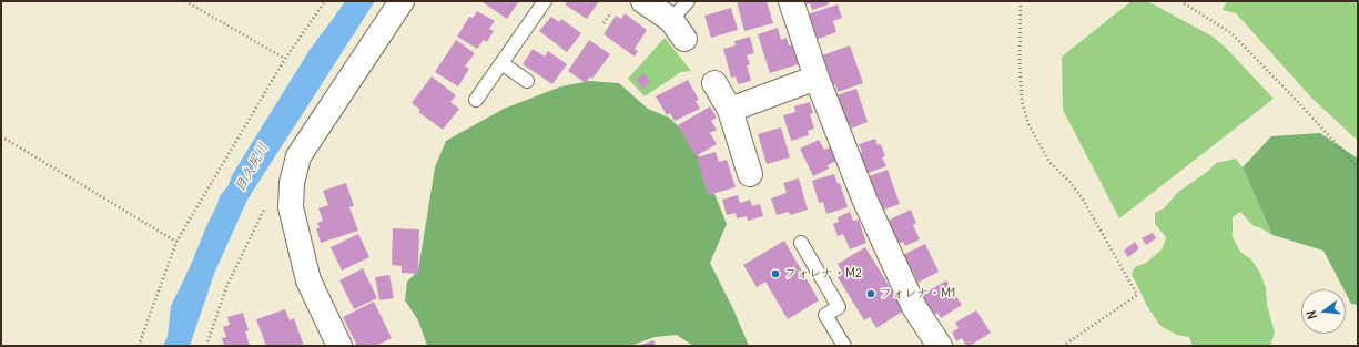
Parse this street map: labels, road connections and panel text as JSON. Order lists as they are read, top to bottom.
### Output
{
  "water": ["目久尻川"],
  "places": ["フォレナ・M2", "フォレナ・M1"],
  "north": "left"
}
